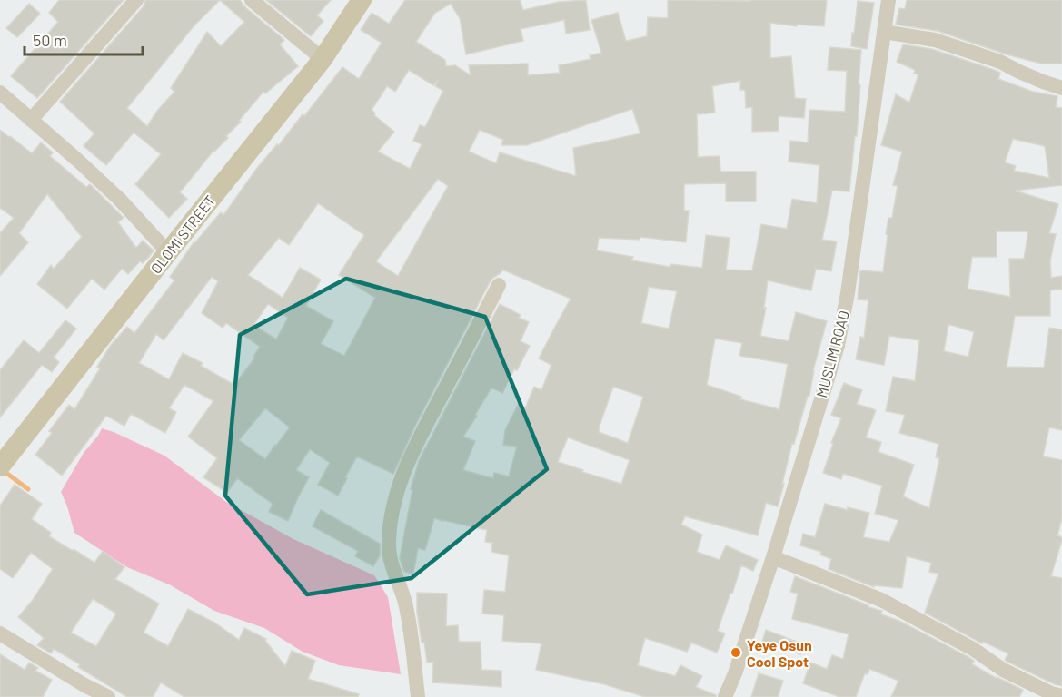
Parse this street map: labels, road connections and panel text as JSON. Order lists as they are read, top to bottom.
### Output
{
  "streets": {
    "main road": ["OLOMI STREET"],
    "street": ["MUSLIM ROAD"]
  },
  "places": ["Yeye Osun Cool Spot"],
  "scale_bar": "50 m"
}
